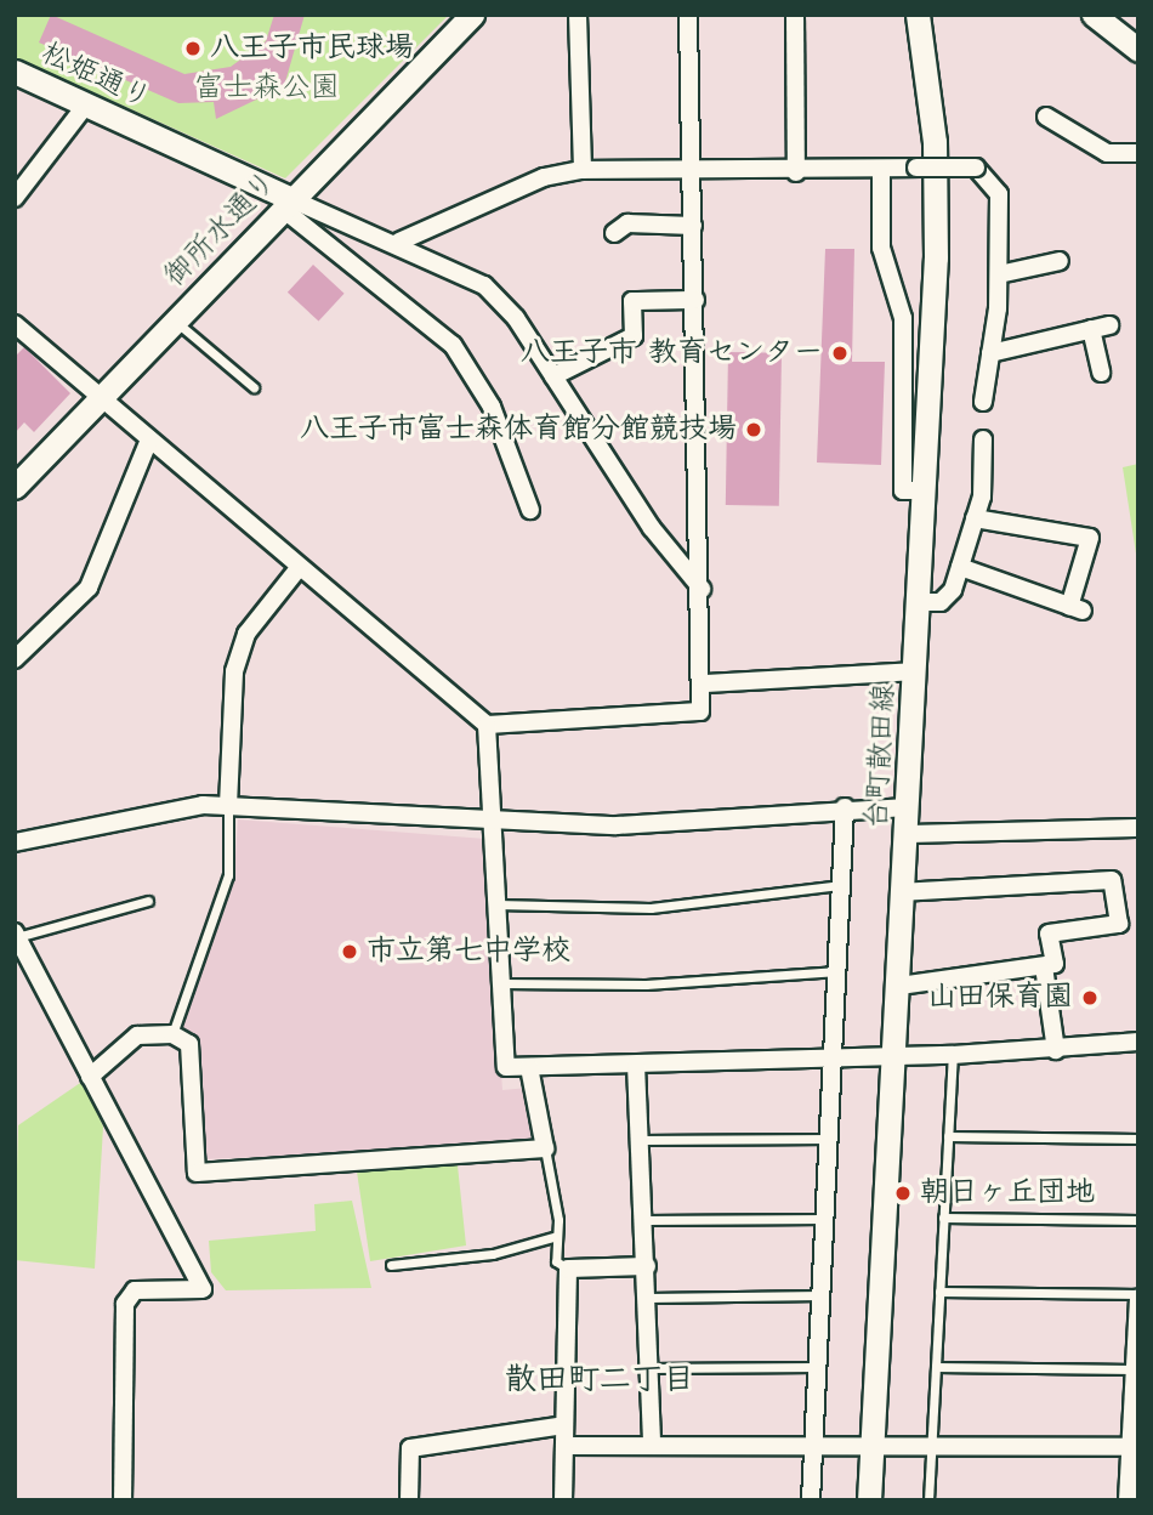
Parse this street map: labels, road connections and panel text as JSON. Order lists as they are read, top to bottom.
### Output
{
  "streets": {
    "street": ["松姫通り", "御所水通り", "台町散田線"]
  },
  "crossings": [
    ["松姫通り", "御所水通り"]
  ],
  "districts": ["散田町二丁目"],
  "parks": ["富士森公園"],
  "places": [
    "八王子市民球場",
    "八王子市 教育センター",
    "八王子市富士森体育館分館競技場",
    "市立第七中学校",
    "山田保育園",
    "朝日ヶ丘団地"
  ]
}
